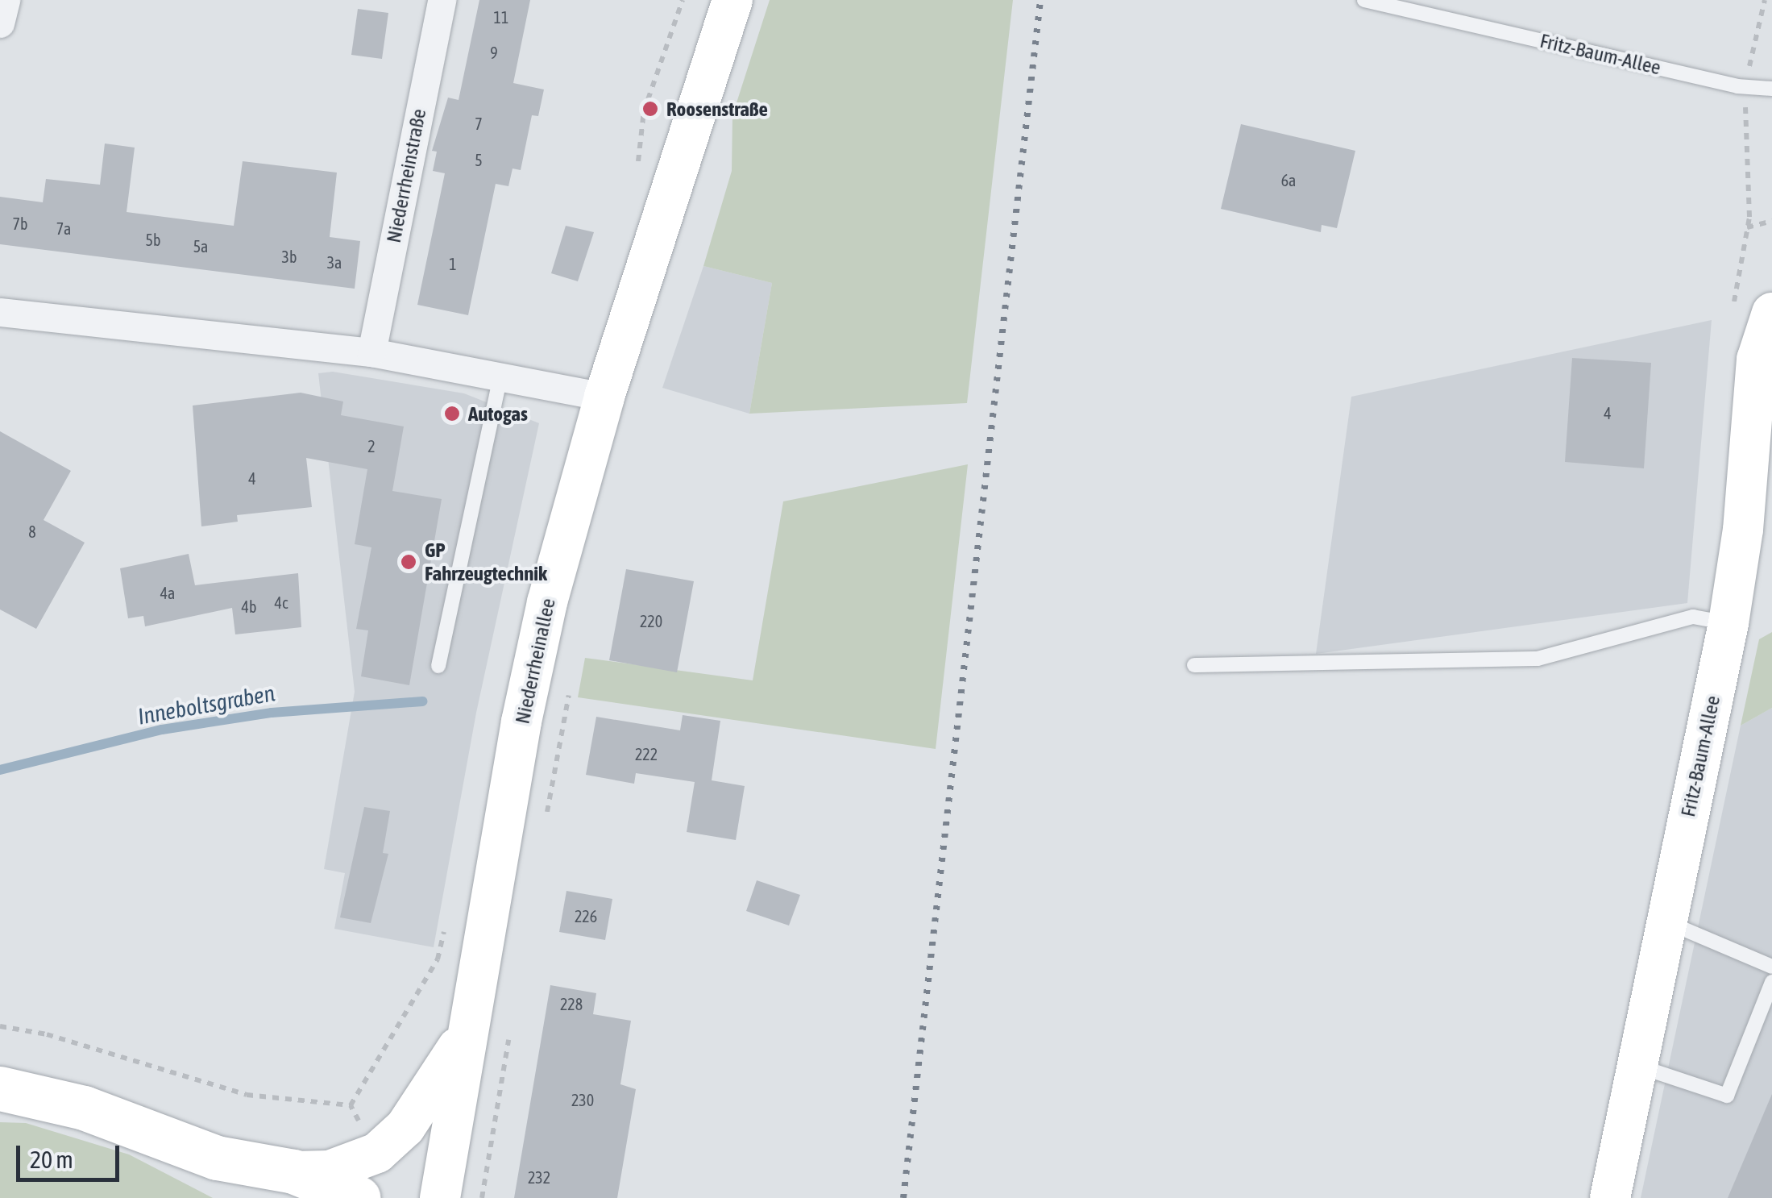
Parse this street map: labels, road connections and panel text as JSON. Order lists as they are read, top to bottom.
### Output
{
  "streets": {
    "main road": ["Fritz-Baum-Allee", "Niederrheinallee"],
    "street": ["Niederrheinstraße"]
  },
  "water": ["Inneboltsgraben"],
  "places": ["Roosenstraße", "Autogas", "GP Fahrzeugtechnik"],
  "house_numbers": [
    "11",
    "9",
    "7",
    "5",
    "6a",
    "7b",
    "7a",
    "5b",
    "5a",
    "3b",
    "3a",
    "1",
    "4",
    "2",
    "4",
    "8",
    "4a",
    "4c",
    "4b",
    "220",
    "222",
    "226",
    "228",
    "230",
    "232"
  ],
  "scale_bar": "20 m"
}
